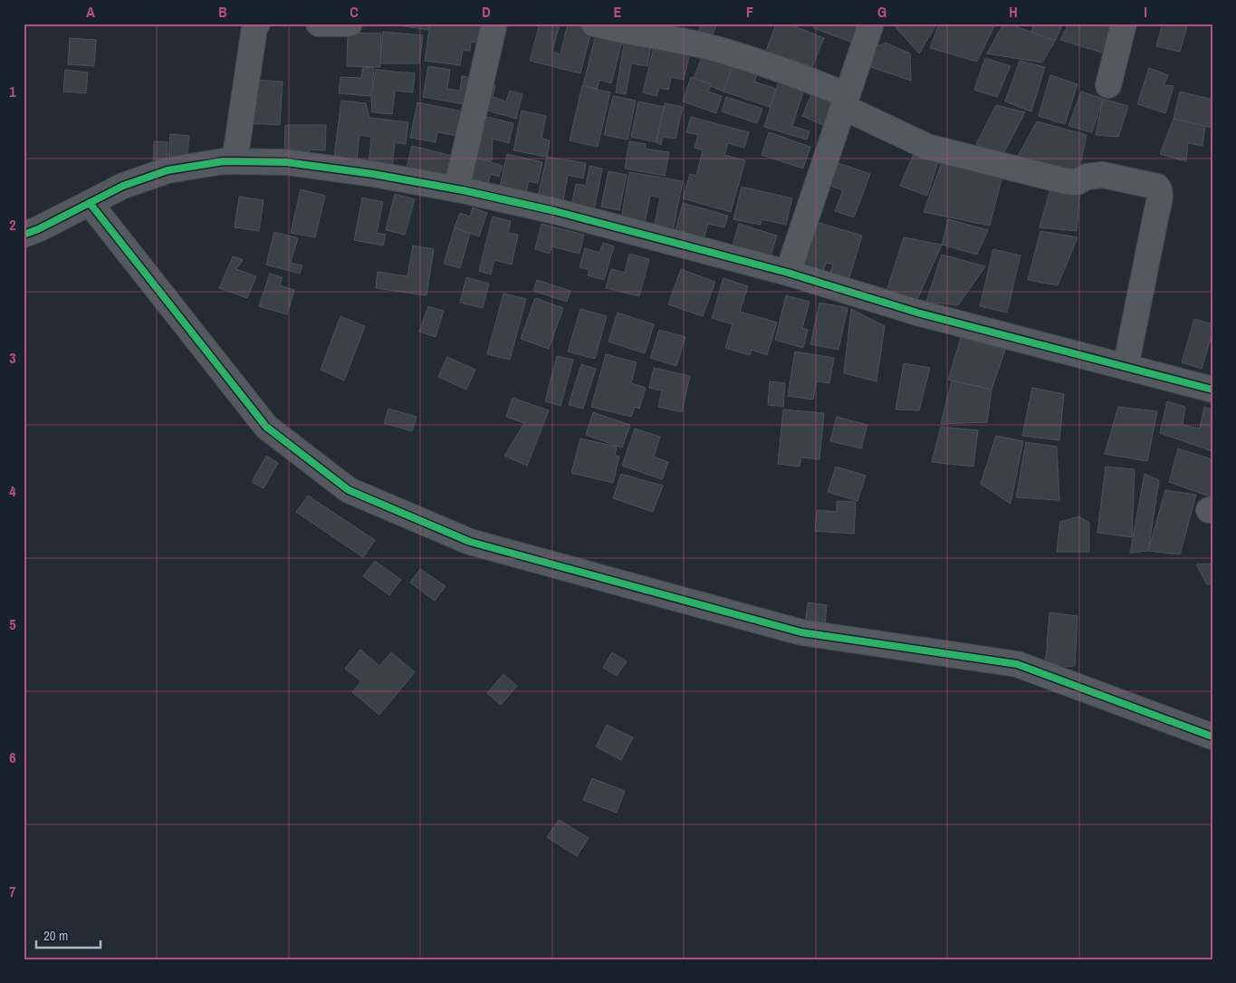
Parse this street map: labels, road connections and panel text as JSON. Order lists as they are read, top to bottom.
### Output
{
  "scale_bar": "20 m",
  "grid": {
    "columns": [
      "A",
      "B",
      "C",
      "D",
      "E",
      "F",
      "G",
      "H",
      "I"
    ],
    "rows": [
      "1",
      "2",
      "3",
      "4",
      "5",
      "6",
      "7"
    ]
  }
}
